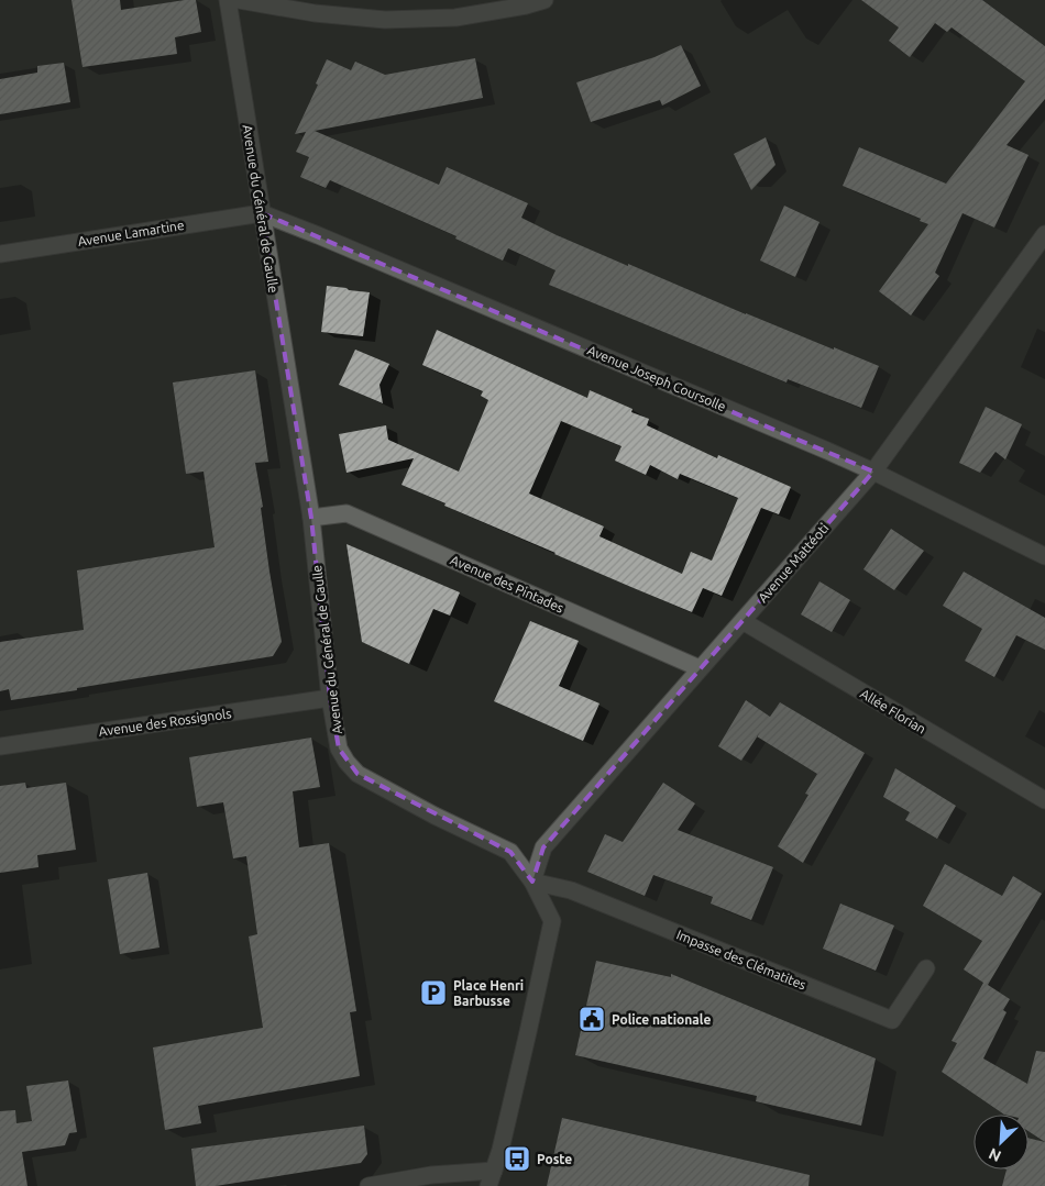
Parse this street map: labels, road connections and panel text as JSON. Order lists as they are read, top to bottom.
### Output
{
  "streets": {
    "street": [
      "Avenue du Général de Gaulle",
      "Avenue Lamartine",
      "Avenue Joseph Coursolle",
      "Avenue Mattéoti",
      "Avenue des Pintades",
      "Allée Florian",
      "Avenue des Rossignols",
      "Impasse des Clématites"
    ]
  },
  "crossings": [
    ["Avenue du Général de Gaulle", "Avenue Lamartine"],
    ["Avenue du Général de Gaulle", "Avenue Joseph Coursolle"],
    ["Avenue du Général de Gaulle", "Avenue Mattéoti"],
    ["Avenue du Général de Gaulle", "Avenue des Pintades"],
    ["Avenue du Général de Gaulle", "Avenue des Rossignols"],
    ["Avenue du Général de Gaulle", "Impasse des Clématites"],
    ["Avenue Lamartine", "Avenue Joseph Coursolle"],
    ["Avenue Joseph Coursolle", "Avenue Mattéoti"],
    ["Avenue Mattéoti", "Avenue des Pintades"],
    ["Avenue Mattéoti", "Allée Florian"],
    ["Avenue Mattéoti", "Impasse des Clématites"]
  ],
  "places": {
    "parking": ["Place Henri Barbusse"],
    "public building": ["Police nationale"],
    "bus stop": ["Poste"]
  },
  "north": "bottom left"
}
